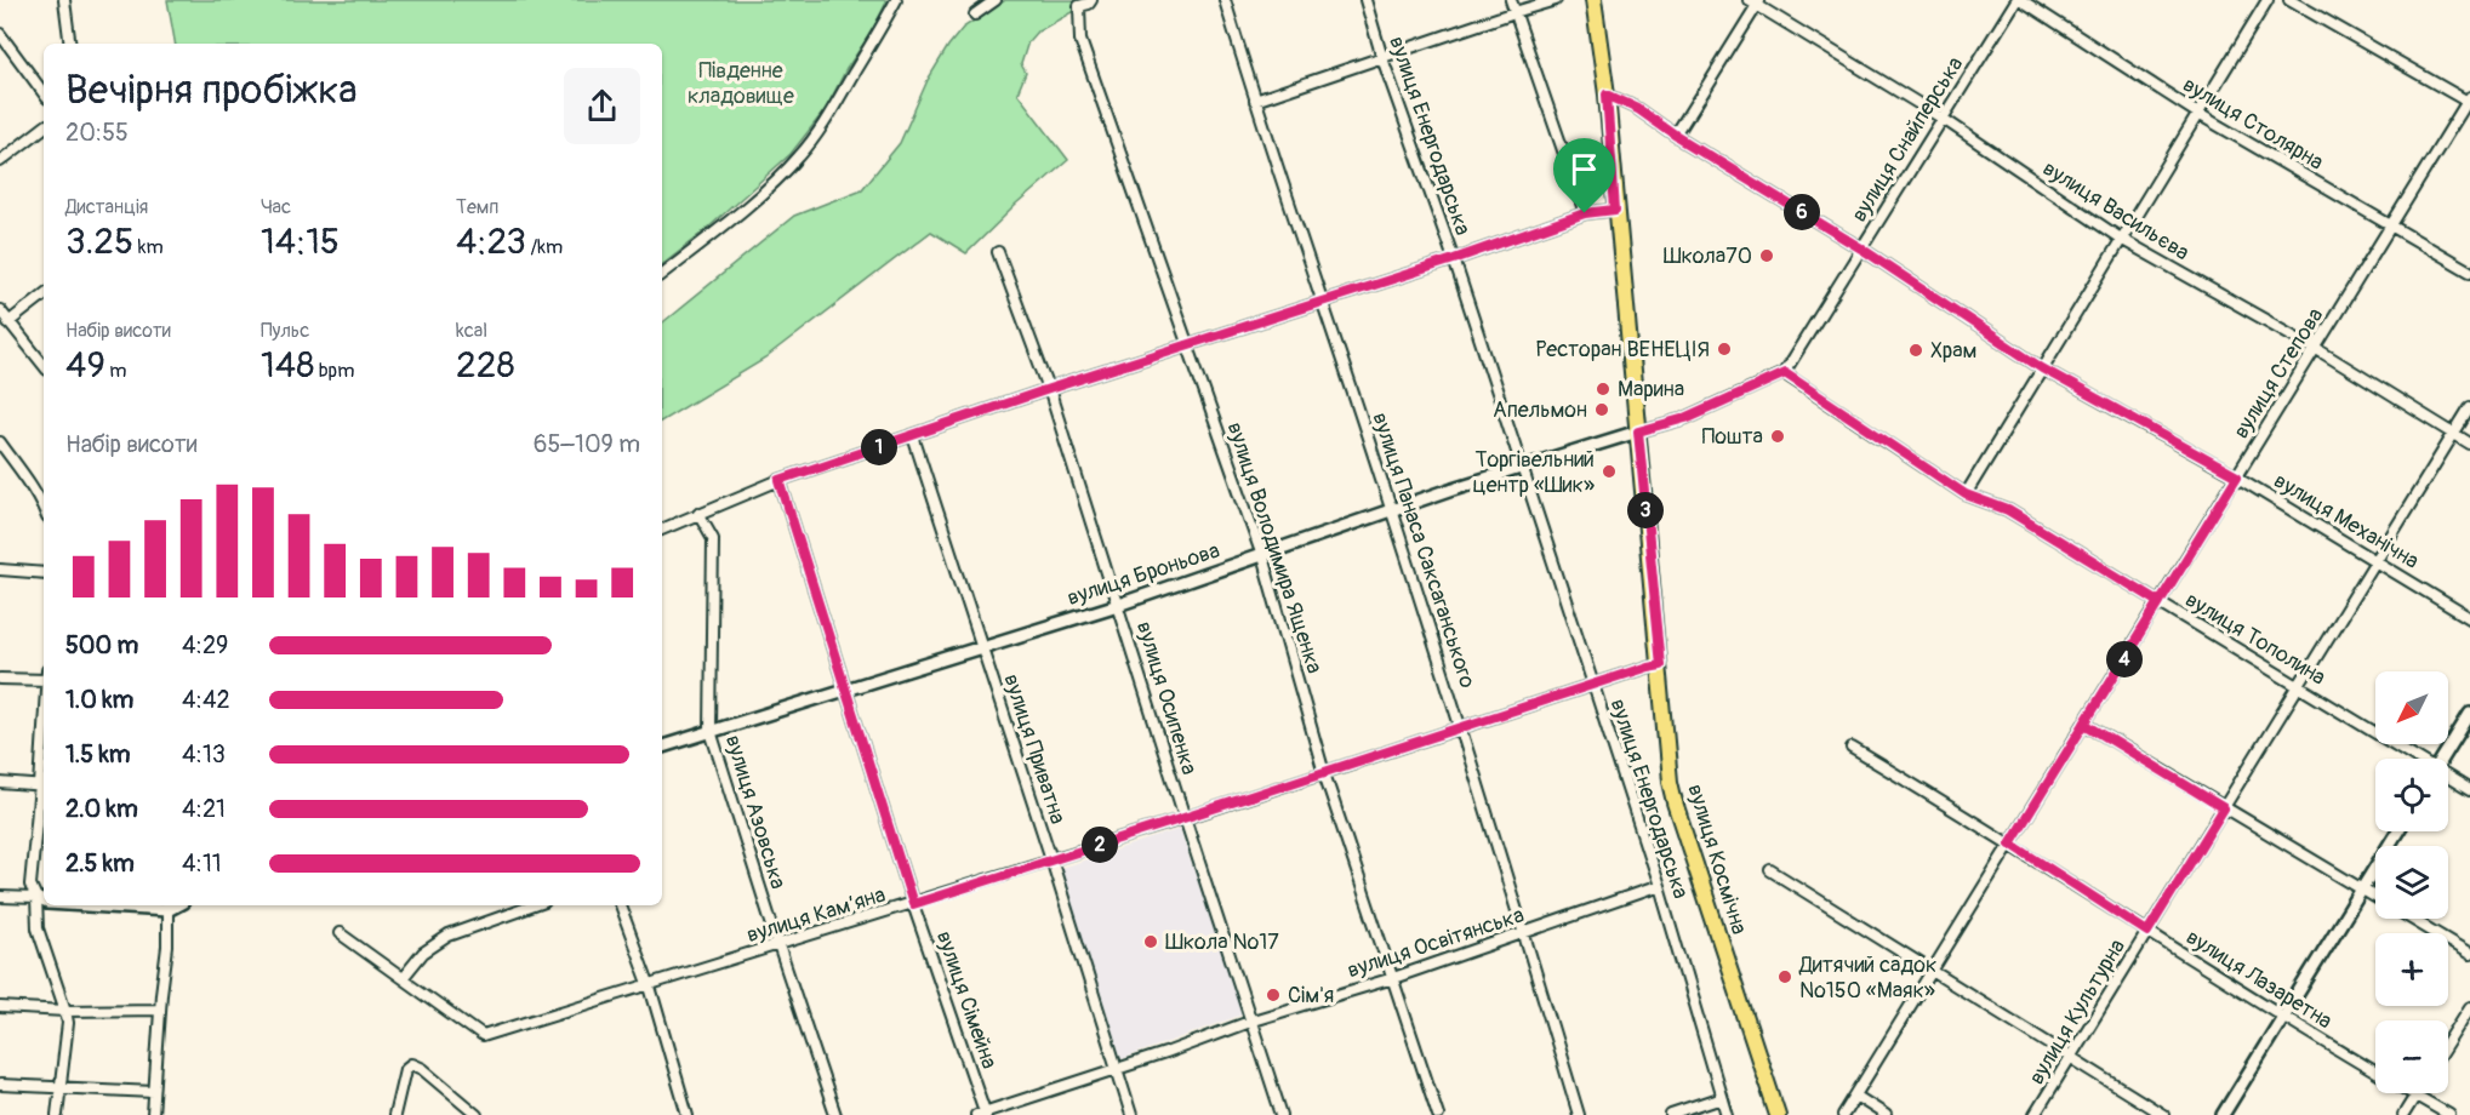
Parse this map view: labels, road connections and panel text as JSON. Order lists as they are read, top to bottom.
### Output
{
  "streets": {
    "main road": ["вулиця Космічна"],
    "street": [
      "вулиця Столярна",
      "вулиця Енергодарська",
      "вулиця Снайперська",
      "вулиця Васильєва",
      "вулиця Степова",
      "вулиця Механічна",
      "вулиця Володимира Ященка",
      "вулиця Панаса Саксаганського",
      "вулиця Броньова",
      "вулиця Тополина",
      "вулиця Осипенка",
      "вулиця Приватна",
      "вулиця Азовська",
      "вулиця Кам’яна",
      "вулиця Освітянська",
      "вулиця Лазаретна",
      "вулиця Сімейна",
      "вулиця Культурна"
    ]
  },
  "crossings": [
    ["вулиця Столярна", "вулиця Снайперська"],
    ["вулиця Столярна", "вулиця Степова"],
    ["вулиця Енергодарська", "вулиця Броньова"],
    ["вулиця Енергодарська", "вулиця Кам’яна"],
    ["вулиця Енергодарська", "вулиця Освітянська"],
    ["вулиця Снайперська", "вулиця Васильєва"],
    ["вулиця Снайперська", "вулиця Механічна"],
    ["вулиця Снайперська", "вулиця Тополина"],
    ["вулиця Васильєва", "вулиця Степова"],
    ["вулиця Васильєва", "вулиця Культурна"],
    ["вулиця Степова", "вулиця Механічна"],
    ["вулиця Степова", "вулиця Тополина"],
    ["вулиця Степова", "вулиця Лазаретна"],
    ["вулиця Механічна", "вулиця Космічна"],
    ["вулиця Механічна", "вулиця Культурна"],
    ["вулиця Володимира Ященка", "вулиця Броньова"],
    ["вулиця Володимира Ященка", "вулиця Кам’яна"],
    ["вулиця Володимира Ященка", "вулиця Освітянська"],
    ["вулиця Панаса Саксаганського", "вулиця Броньова"],
    ["вулиця Панаса Саксаганського", "вулиця Кам’яна"],
    ["вулиця Панаса Саксаганського", "вулиця Освітянська"],
    ["вулиця Броньова", "вулиця Осипенка"],
    ["вулиця Броньова", "вулиця Приватна"],
    ["вулиця Броньова", "вулиця Азовська"],
    ["вулиця Броньова", "вулиця Космічна"],
    ["вулиця Броньова", "вулиця Сімейна"],
    ["вулиця Тополина", "вулиця Культурна"],
    ["вулиця Осипенка", "вулиця Кам’яна"],
    ["вулиця Осипенка", "вулиця Освітянська"],
    ["вулиця Приватна", "вулиця Кам’яна"],
    ["вулиця Приватна", "вулиця Освітянська"],
    ["вулиця Азовська", "вулиця Кам’яна"],
    ["вулиця Космічна", "вулиця Кам’яна"],
    ["вулиця Кам’яна", "вулиця Сімейна"],
    ["вулиця Освітянська", "вулиця Сімейна"],
    ["вулиця Лазаретна", "вулиця Культурна"]
  ],
  "parks": ["Південне кладовище"],
  "places": [
    "Школа70",
    "Ресторан ВЕНЕЦІЯ",
    "Храм",
    "Марина",
    "Апельмон",
    "Пошта",
    "Торгівельний центр «Шик»",
    "Школа №17",
    "Дитячий садок №150 «Маяк»",
    "Сім'я"
  ],
  "north": "bottom left",
  "page": {
    "heading": ["Вечірня пробіжка", "20:55"],
    "stats": [
      ["Дистанція", "3.25 km"],
      ["Час", "14:15"],
      ["Темп", "4:23 /km"],
      ["Набір висоти", "49 m"],
      ["Пульс", "148 bpm"],
      ["kcal", "228"]
    ],
    "pins": [
      "6",
      "1",
      "3",
      "4",
      "2"
    ],
    "chart": ["Набір висоти", "65–109 m"],
    "list": [
      {
        "name": "500 m",
        "note": "4:29"
      },
      {
        "name": "1.0 km",
        "note": "4:42"
      },
      {
        "name": "1.5 km",
        "note": "4:13"
      },
      {
        "name": "2.0 km",
        "note": "4:21"
      },
      {
        "name": "2.5 km",
        "note": "4:11"
      }
    ],
    "map_buttons": ["+", "−"]
  }
}
